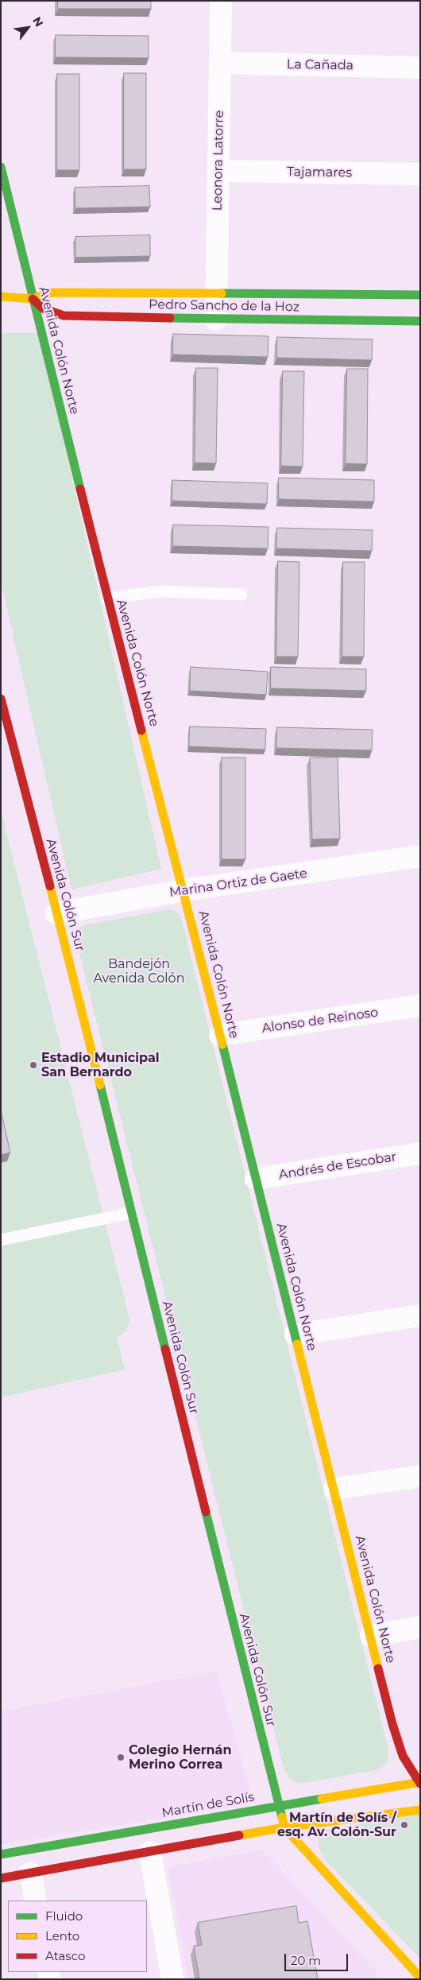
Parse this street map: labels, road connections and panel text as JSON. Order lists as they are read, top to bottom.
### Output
{
  "streets": {
    "main road": [
      "Pedro Sancho de la Hoz",
      "Avenida Colón Norte",
      "Avenida Colón Sur",
      "Martín de Solís"
    ],
    "street": [
      "La Cañada",
      "Leonora Latorre",
      "Tajamares",
      "Marina Ortiz de Gaete",
      "Alonso de Reinoso",
      "Andrés de Escobar"
    ]
  },
  "crossings": [
    ["La Cañada", "Leonora Latorre"],
    ["Leonora Latorre", "Tajamares"],
    ["Leonora Latorre", "Pedro Sancho de la Hoz"],
    ["Pedro Sancho de la Hoz", "Avenida Colón Norte"],
    ["Avenida Colón Norte", "Marina Ortiz de Gaete"],
    ["Avenida Colón Norte", "Alonso de Reinoso"],
    ["Avenida Colón Norte", "Andrés de Escobar"],
    ["Avenida Colón Norte", "Martín de Solís"],
    ["Marina Ortiz de Gaete", "Avenida Colón Sur"],
    ["Avenida Colón Sur", "Martín de Solís"]
  ],
  "parks": ["Bandejón Avenida Colón"],
  "places": ["Estadio Municipal San Bernardo", "Colegio Hernán Merino Correa", "Martín de Solís / esq. Av. Colón-Sur"],
  "legend": ["Fluido", "Lento", "Atasco"],
  "scale_bar": "20 m",
  "north": "top right"
}
